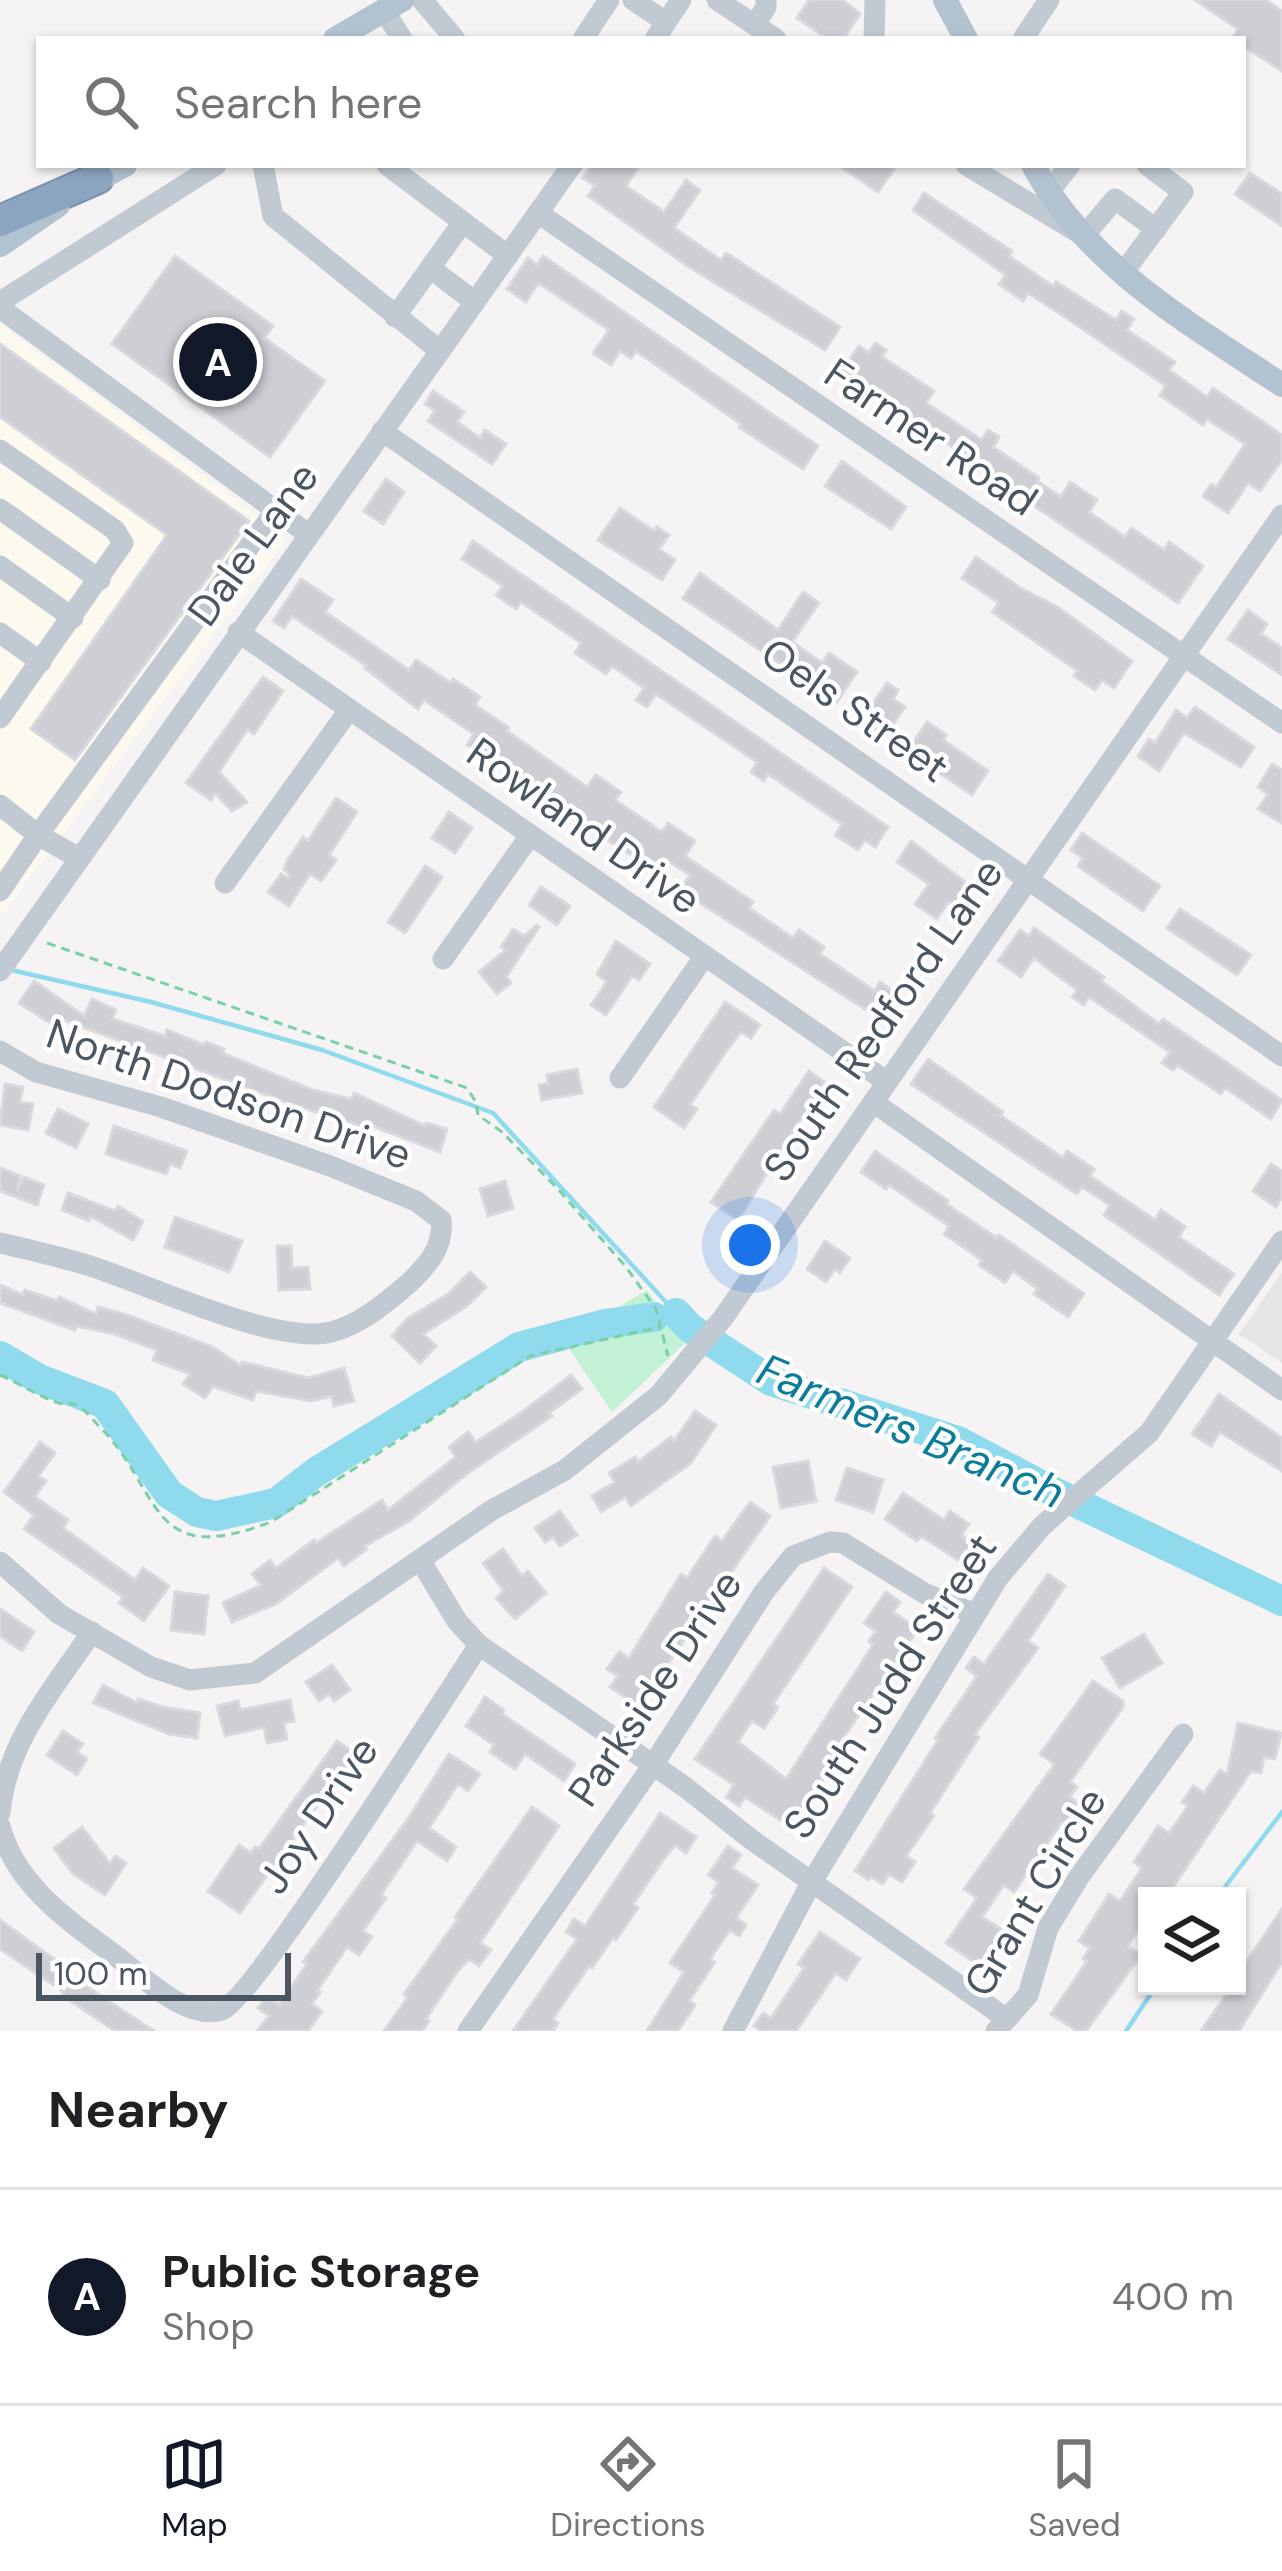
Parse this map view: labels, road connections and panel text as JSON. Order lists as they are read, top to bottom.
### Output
{
  "streets": {
    "street": [
      "Farmer Road",
      "Dale Lane",
      "Oels Street",
      "Rowland Drive",
      "South Redford Lane",
      "North Dodson Drive",
      "South Judd Street",
      "Parkside Drive",
      "Joy Drive",
      "Grant Circle"
    ]
  },
  "crossings": [
    ["Farmer Road", "Dale Lane"],
    ["Farmer Road", "South Redford Lane"],
    ["Dale Lane", "Oels Street"],
    ["Dale Lane", "Rowland Drive"],
    ["Oels Street", "South Redford Lane"],
    ["Rowland Drive", "South Redford Lane"],
    ["South Judd Street", "Parkside Drive"]
  ],
  "water": ["Farmers Branch"],
  "scale_bar": "100 m",
  "page": {
    "search": "Search here",
    "pins": "A",
    "scale": "100 m",
    "heading": "Nearby",
    "list": [
      {
        "mark": "A",
        "name": "Public Storage",
        "note": "Shop",
        "value": "400 m"
      }
    ],
    "nav": ["Map", "Directions", "Saved"]
  }
}
